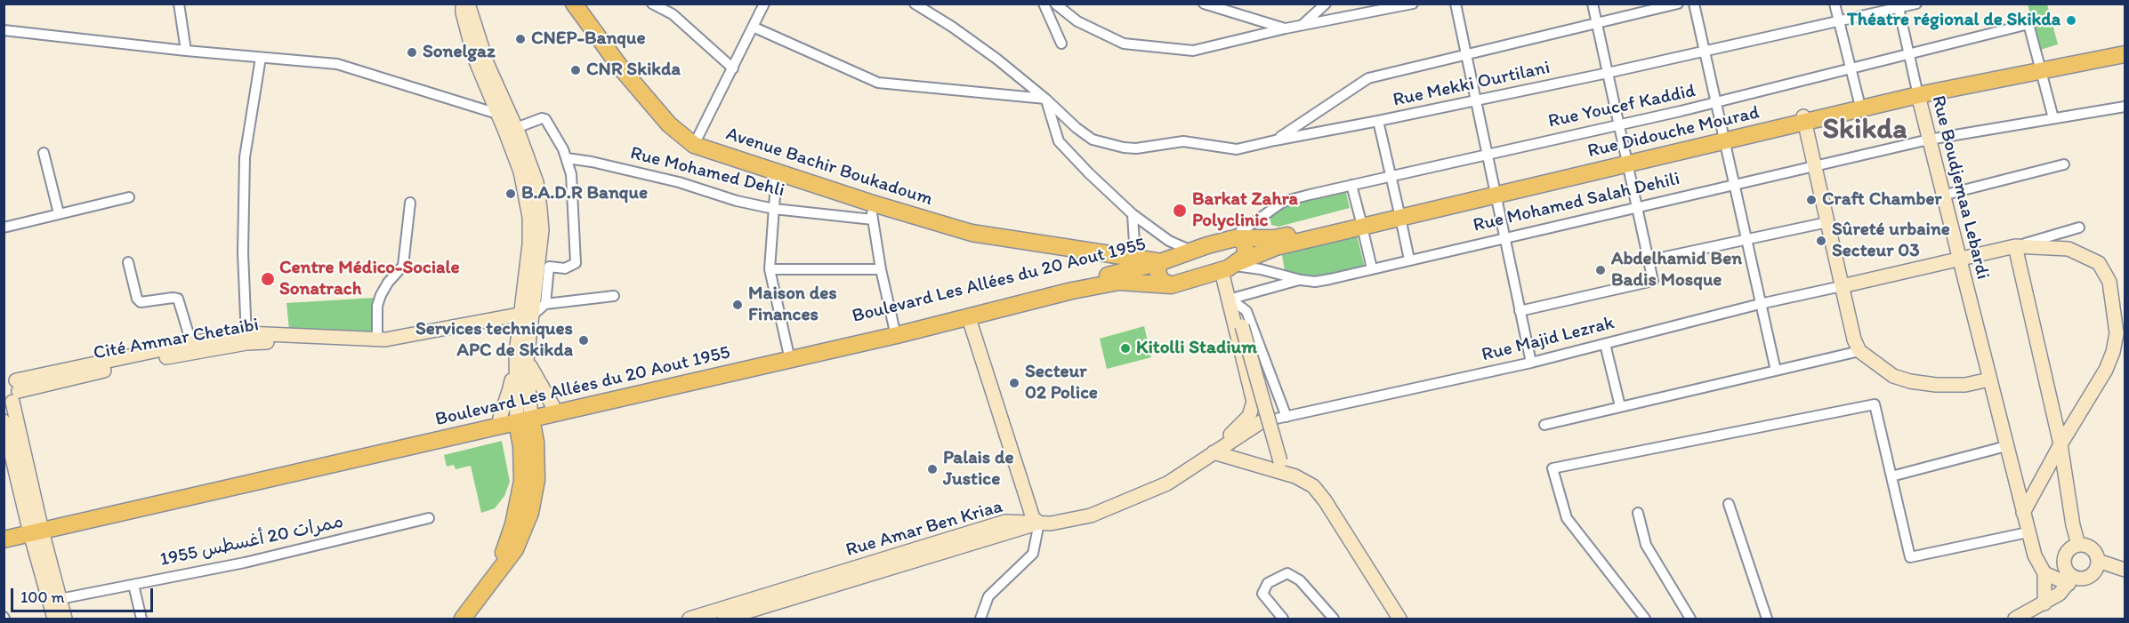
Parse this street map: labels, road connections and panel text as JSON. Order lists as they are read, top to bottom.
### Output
{
  "streets": {
    "main road": [
      "Rue Didouche Mourad",
      "Avenue Bachir Boukadoum",
      "Rue Boudjemaa Lebardi",
      "Boulevard Les Allées du 20 Aout 1955",
      "Cité Ammar Chetaibi",
      "Rue Amar Ben Kriaa"
    ],
    "street": [
      "Rue Mekki Ourtilani",
      "Rue Youcef Kaddid",
      "Rue Mohamed Dehli",
      "Rue Mohamed Salah Dehili",
      "Rue Majid Lezrak",
      "ممرات 20 أغسطس 1955"
    ]
  },
  "crossings": [
    ["Rue Mekki Ourtilani", "Rue Boudjemaa Lebardi"],
    ["Rue Youcef Kaddid", "Rue Didouche Mourad"],
    ["Rue Youcef Kaddid", "Rue Boudjemaa Lebardi"],
    ["Rue Didouche Mourad", "Avenue Bachir Boukadoum"],
    ["Rue Didouche Mourad", "Rue Boudjemaa Lebardi"],
    ["Rue Didouche Mourad", "Rue Mohamed Salah Dehili"],
    ["Rue Didouche Mourad", "Boulevard Les Allées du 20 Aout 1955"],
    ["Avenue Bachir Boukadoum", "Boulevard Les Allées du 20 Aout 1955"],
    ["Rue Boudjemaa Lebardi", "Rue Mohamed Salah Dehili"],
    ["Rue Mohamed Salah Dehili", "Boulevard Les Allées du 20 Aout 1955"]
  ],
  "districts": ["Skikda"],
  "places": [
    "Théatre régional de Skikda",
    "CNEP-Banque",
    "Sonelgaz",
    "CNR Skikda",
    "B.A.D.R Banque",
    "Craft Chamber",
    "Barkat Zahra Polyclinic",
    "Sûreté urbaine Secteur 03",
    "Abdelhamid Ben Badis Mosque",
    "Centre Médico-Sociale Sonatrach",
    "Maison des Finances",
    "Services techniques APC de Skikda",
    "Kitolli Stadium",
    "Secteur 02 Police",
    "Palais de Justice"
  ],
  "scale_bar": "100 m"
}
